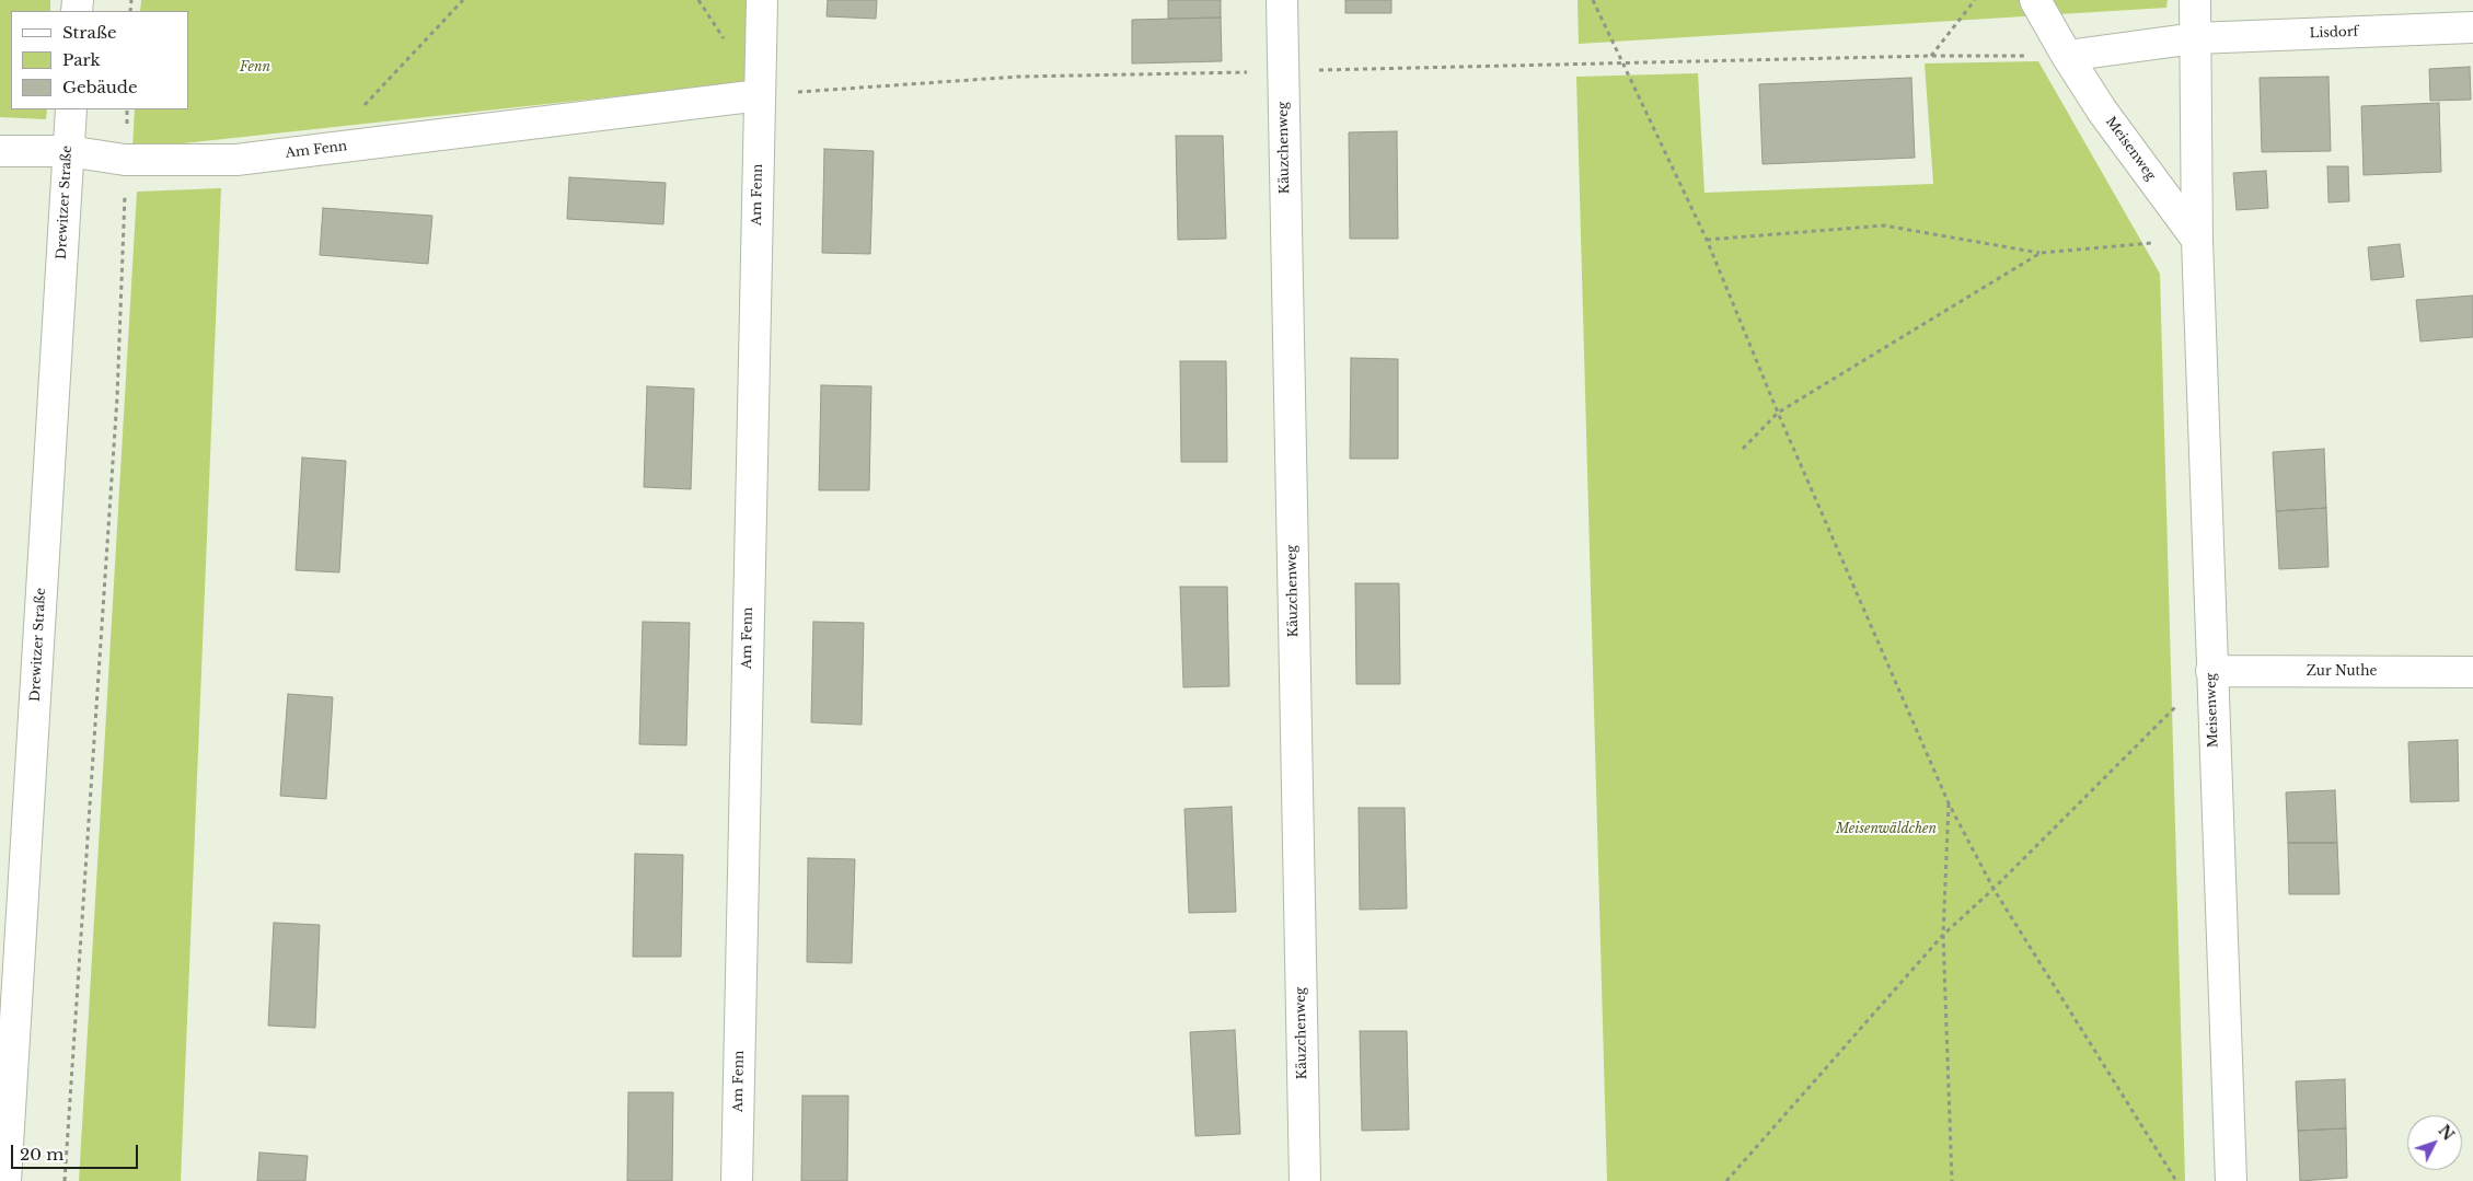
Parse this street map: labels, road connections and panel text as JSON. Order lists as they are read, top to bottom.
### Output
{
  "streets": {
    "street": [
      "Lisdorf",
      "Käuzchenweg",
      "Meisenweg",
      "Am Fenn",
      "Drewitzer Straße",
      "Zur Nuthe"
    ]
  },
  "crossings": [
    ["Lisdorf", "Meisenweg"],
    ["Meisenweg", "Zur Nuthe"],
    ["Am Fenn", "Drewitzer Straße"]
  ],
  "parks": ["Fenn", "Meisenwäldchen"],
  "legend": ["Straße", "Park", "Gebäude"],
  "scale_bar": "20 m",
  "north": "top right"
}
